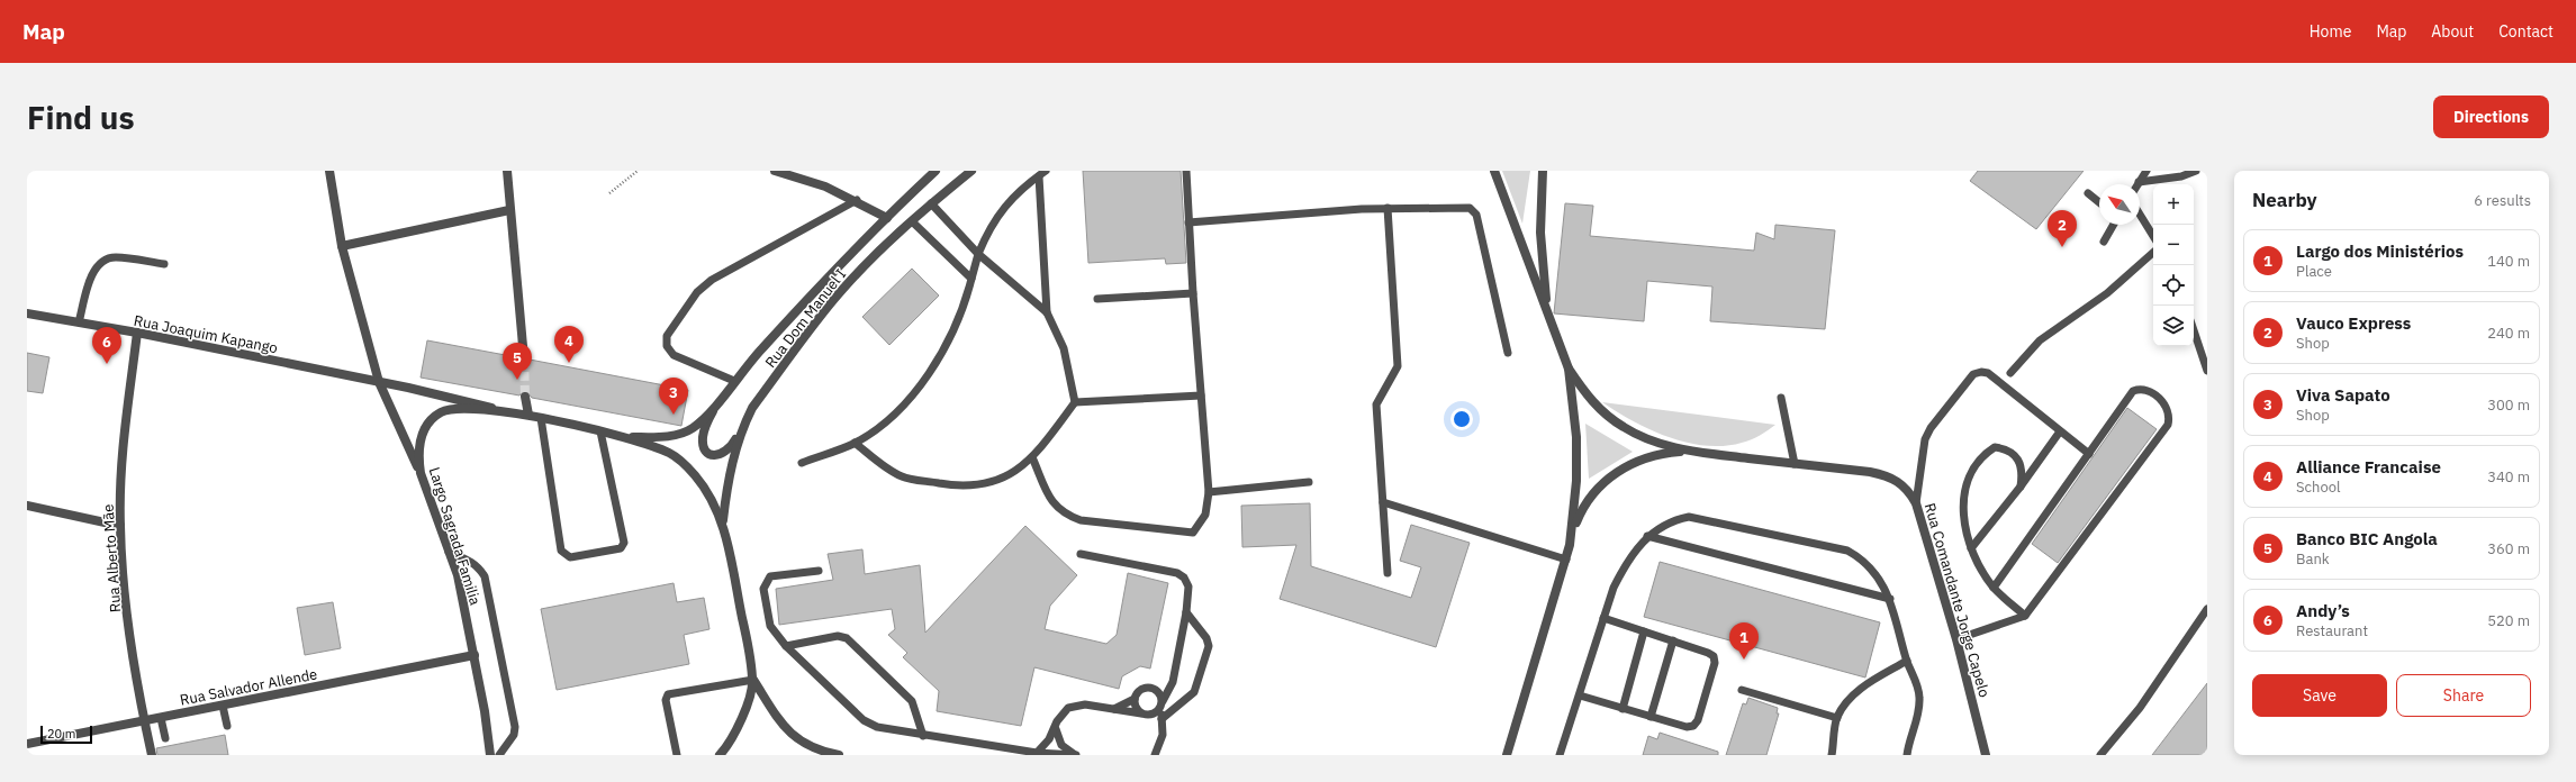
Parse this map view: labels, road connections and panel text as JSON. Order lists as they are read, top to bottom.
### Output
{
  "streets": {
    "street": [
      "Rua Dom Manuel I",
      "Rua Joaquim Kapango",
      "Largo Sagrada Familia",
      "Rua Alberto Mãe",
      "Rua Comandante Jorge Capelo",
      "Rua Salvador Allende"
    ]
  },
  "crossings": [
    ["Rua Dom Manuel I", "Largo Sagrada Familia"],
    ["Rua Joaquim Kapango", "Largo Sagrada Familia"],
    ["Rua Joaquim Kapango", "Rua Alberto Mãe"],
    ["Largo Sagrada Familia", "Rua Salvador Allende"],
    ["Rua Alberto Mãe", "Rua Salvador Allende"]
  ],
  "scale_bar": "20 m",
  "north": "top left",
  "page": {
    "header": "Map",
    "nav": [
      "Home",
      "Map",
      "About",
      "Contact"
    ],
    "buttons": [
      "Directions",
      ["Save", "Share"]
    ],
    "title": "Find us",
    "heading": ["Nearby", "6 results"],
    "map_buttons": ["+", "−"],
    "pins": [
      "2",
      "4",
      "6",
      "5",
      "3",
      "1"
    ],
    "list": [
      {
        "mark": "1",
        "name": "Largo dos Ministérios",
        "note": "Place",
        "value": "140 m"
      },
      {
        "mark": "2",
        "name": "Vauco Express",
        "note": "Shop",
        "value": "240 m"
      },
      {
        "mark": "3",
        "name": "Viva Sapato",
        "note": "Shop",
        "value": "300 m"
      },
      {
        "mark": "4",
        "name": "Alliance Francaise",
        "note": "School",
        "value": "340 m"
      },
      {
        "mark": "5",
        "name": "Banco BIC Angola",
        "note": "Bank",
        "value": "360 m"
      },
      {
        "mark": "6",
        "name": "Andy’s",
        "note": "Restaurant",
        "value": "520 m"
      }
    ],
    "scale": "20 m"
  }
}
